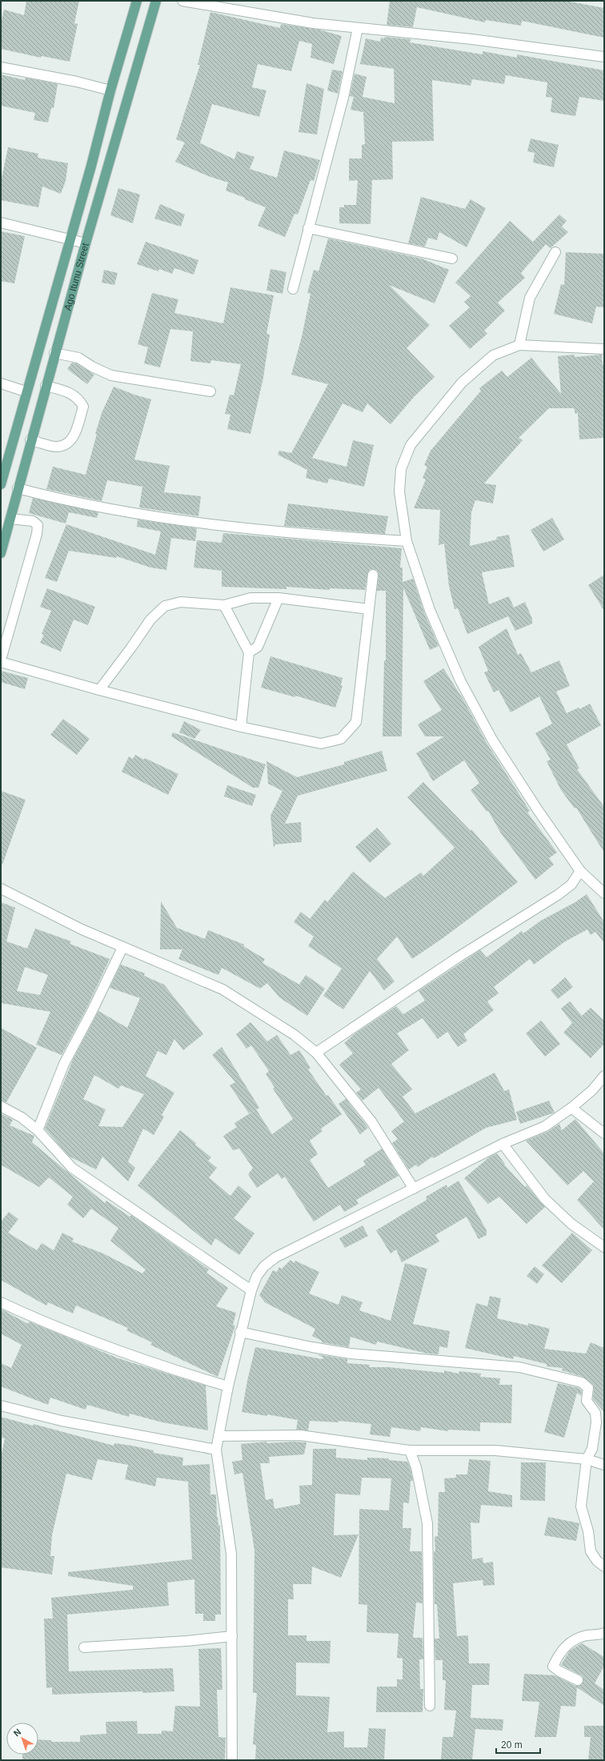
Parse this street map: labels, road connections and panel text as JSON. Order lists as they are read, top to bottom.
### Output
{
  "streets": {
    "main road": ["Ago Itunu Street"]
  },
  "scale_bar": "20 m",
  "north": "top left"
}
